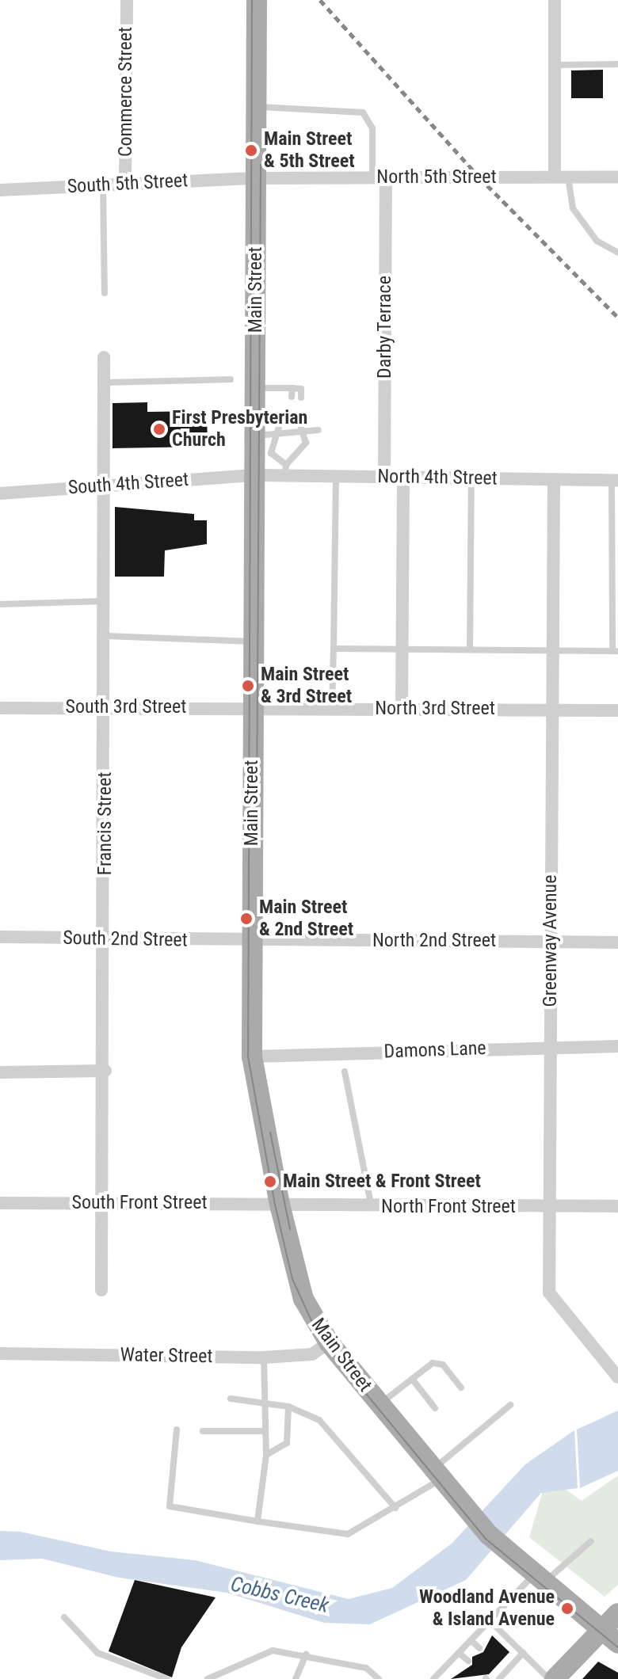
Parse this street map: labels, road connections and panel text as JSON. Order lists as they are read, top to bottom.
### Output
{
  "streets": {
    "main road": ["Main Street"],
    "street": [
      "Commerce Street",
      "North 5th Street",
      "South 5th Street",
      "Darby Terrace",
      "North 4th Street",
      "South 4th Street",
      "South 3rd Street",
      "North 3rd Street",
      "Francis Street",
      "South 2nd Street",
      "North 2nd Street",
      "Greenway Avenue",
      "Damons Lane",
      "South Front Street",
      "North Front Street",
      "Water Street"
    ]
  },
  "crossings": [
    ["Commerce Street", "South 5th Street"],
    ["North 5th Street", "South 5th Street"],
    ["North 5th Street", "Main Street"],
    ["North 5th Street", "Darby Terrace"],
    ["South 5th Street", "Main Street"],
    ["Main Street", "North 4th Street"],
    ["Main Street", "South 4th Street"],
    ["Main Street", "South 3rd Street"],
    ["Main Street", "North 3rd Street"],
    ["Main Street", "South 2nd Street"],
    ["Main Street", "North 2nd Street"],
    ["Main Street", "Damons Lane"],
    ["Main Street", "South Front Street"],
    ["Main Street", "North Front Street"],
    ["Main Street", "Water Street"],
    ["Darby Terrace", "North 4th Street"],
    ["North 4th Street", "South 4th Street"],
    ["North 4th Street", "Greenway Avenue"],
    ["South 4th Street", "Francis Street"],
    ["South 3rd Street", "North 3rd Street"],
    ["South 3rd Street", "Francis Street"],
    ["North 3rd Street", "Greenway Avenue"],
    ["Francis Street", "South 2nd Street"],
    ["Francis Street", "South Front Street"],
    ["South 2nd Street", "North 2nd Street"],
    ["North 2nd Street", "Greenway Avenue"],
    ["Greenway Avenue", "Damons Lane"],
    ["Greenway Avenue", "North Front Street"],
    ["South Front Street", "North Front Street"]
  ],
  "water": ["Cobbs Creek"],
  "places": [
    "Main Street & 5th Street",
    "First Presbyterian Church",
    "Main Street & 3rd Street",
    "Main Street & 2nd Street",
    "Main Street & Front Street",
    "Woodland Avenue & Island Avenue"
  ]
}
